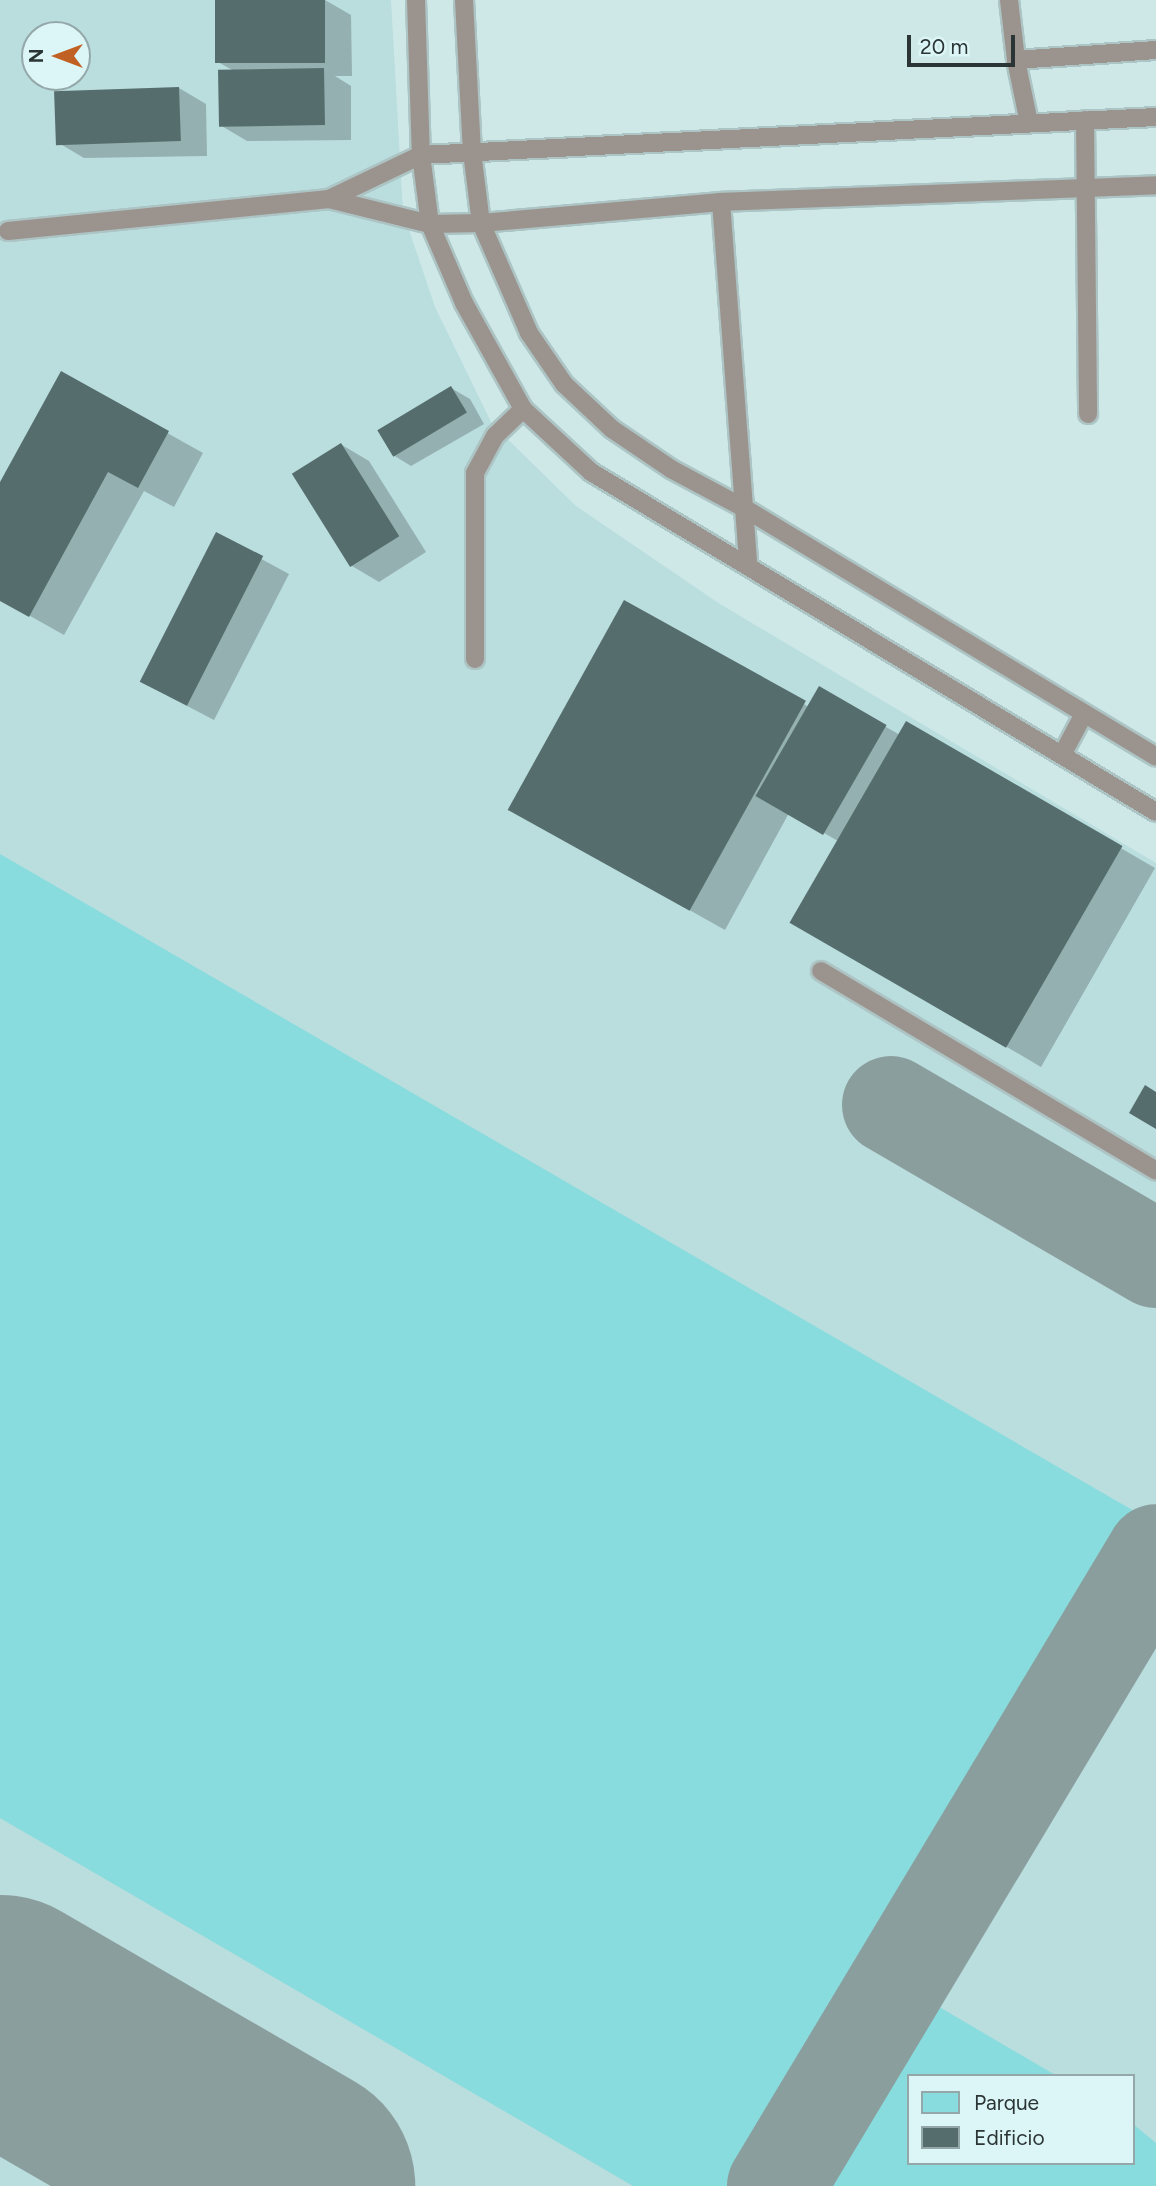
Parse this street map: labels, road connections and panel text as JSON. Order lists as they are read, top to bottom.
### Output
{
  "legend": ["Parque", "Edificio"],
  "scale_bar": "20 m",
  "north": "left"
}
